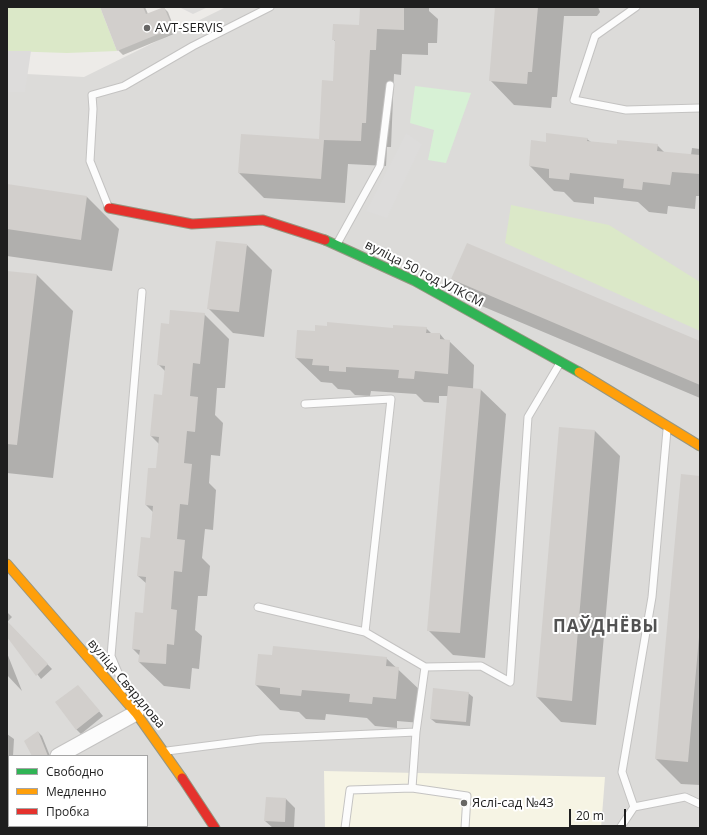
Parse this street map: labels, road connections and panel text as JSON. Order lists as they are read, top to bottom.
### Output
{
  "streets": {
    "street": ["вуліца 50 год УЛКСМ", "вуліца Свярдлова"]
  },
  "districts": ["ПАЎДНЁВЫ"],
  "places": ["AVT-SERVIS", "Яслі-сад №43"],
  "legend": ["Свободно", "Медленно", "Пробка"],
  "scale_bar": "20 m"
}
